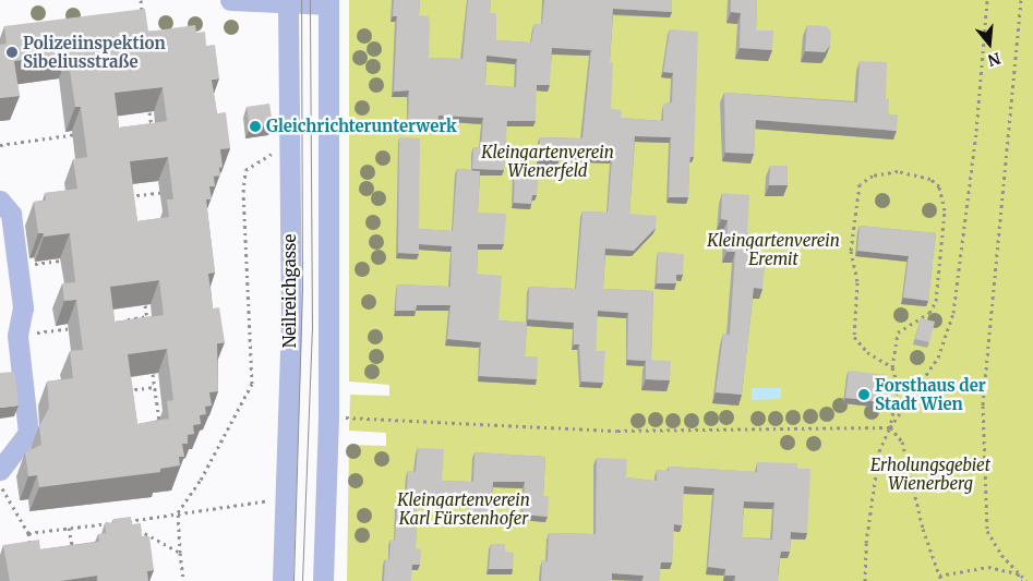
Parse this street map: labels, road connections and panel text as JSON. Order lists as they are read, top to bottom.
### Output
{
  "streets": {
    "street": ["Neilreichgasse"]
  },
  "parks": [
    "Kleingartenverein Wienerfeld",
    "Kleingartenverein Eremit",
    "Erholungsgebiet Wienerberg",
    "Kleingartenverein Karl Fürstenhofer"
  ],
  "places": ["Polizeiinspektion Sibeliusstraße", "Gleichrichterunterwerk", "Forsthaus der Stadt Wien"],
  "north": "bottom"
}
